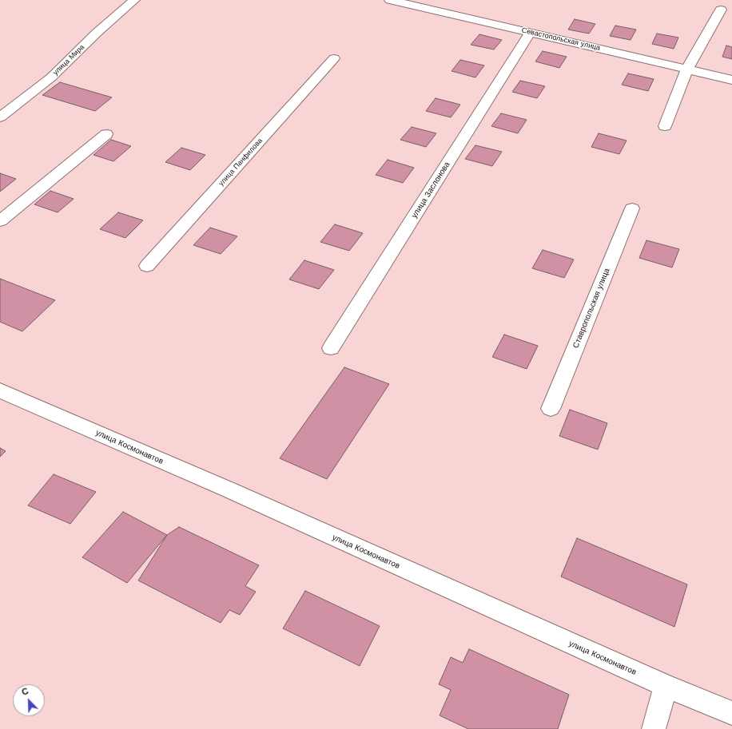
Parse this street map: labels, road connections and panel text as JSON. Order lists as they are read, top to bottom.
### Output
{
  "streets": {
    "street": [
      "Севастопольская улица",
      "улица Мира",
      "улица Панфилова",
      "улица Заслонова",
      "Ставропольская улица",
      "улица Космонавтов"
    ]
  },
  "crossings": [
    ["Севастопольская улица", "улица Заслонова"]
  ],
  "north": "top left"
}
